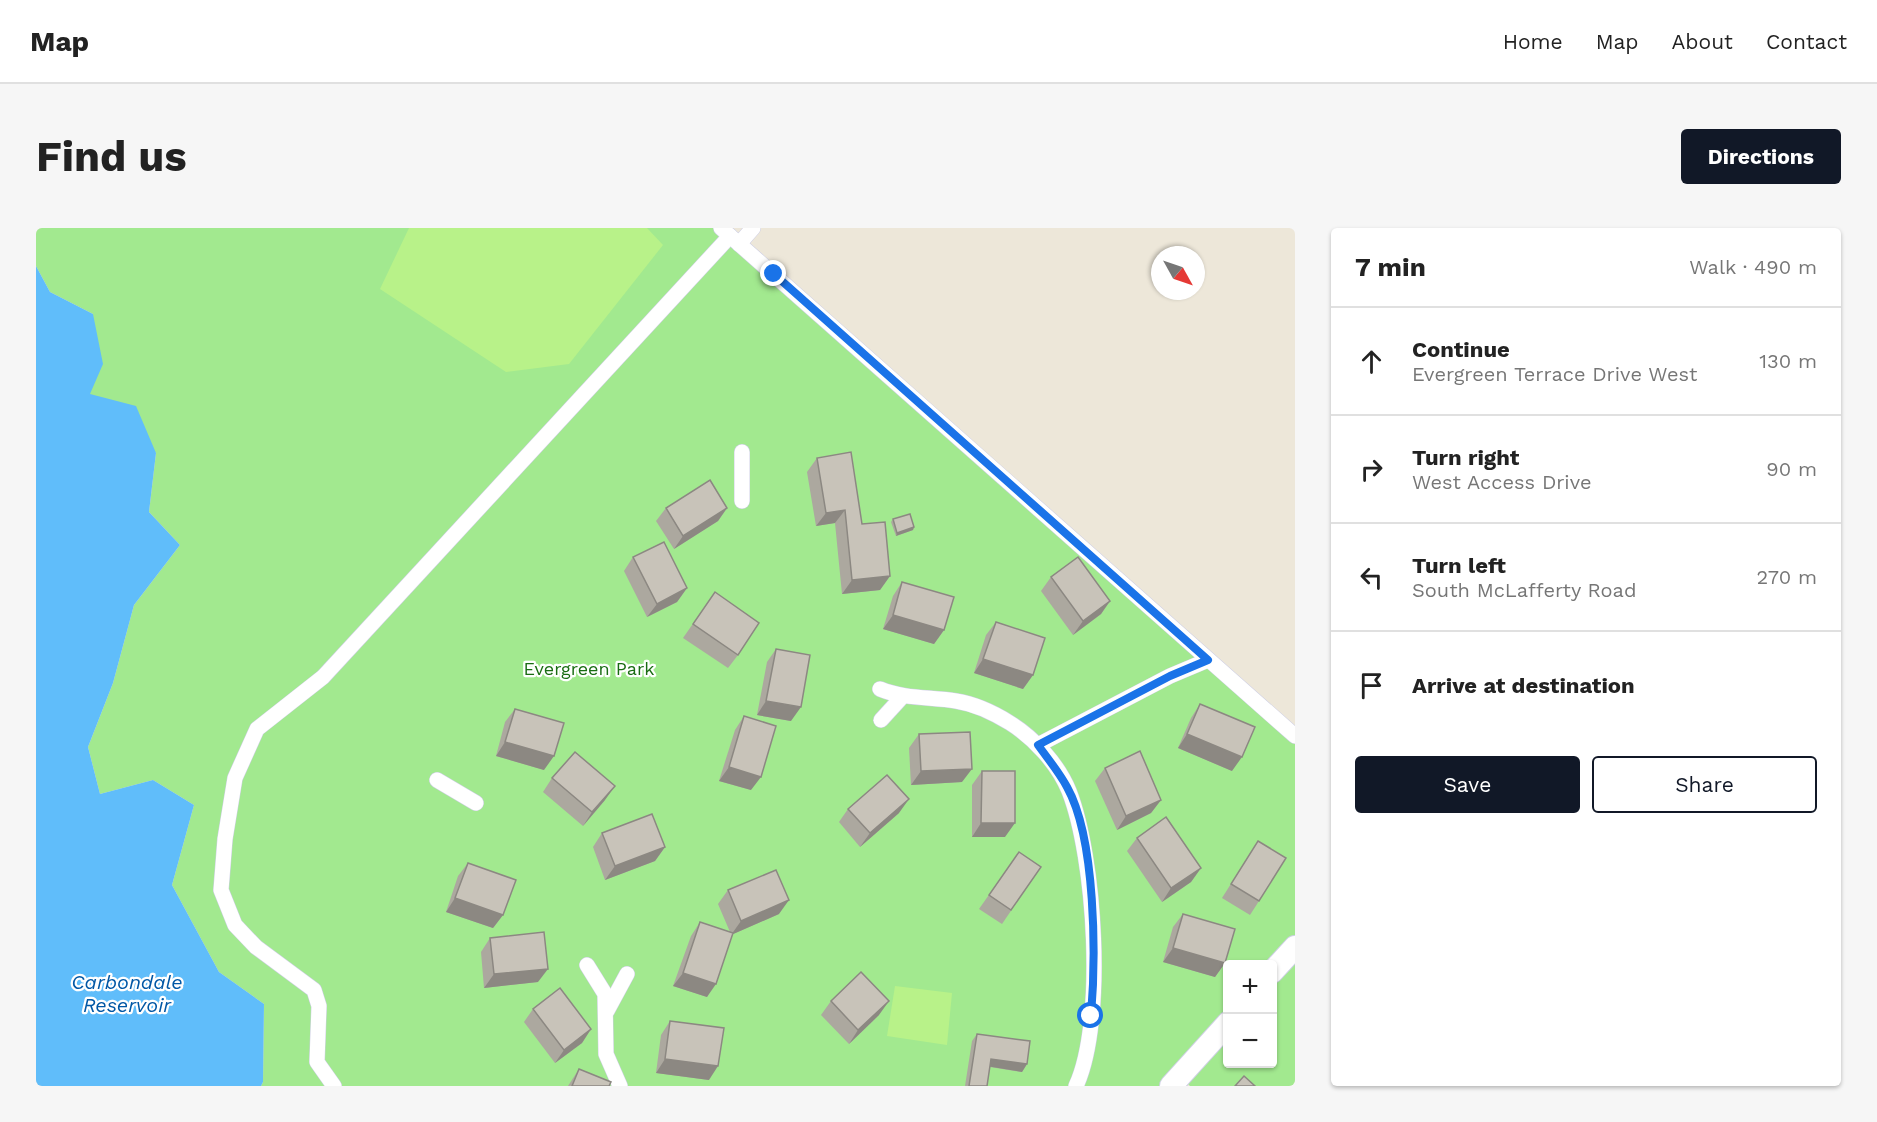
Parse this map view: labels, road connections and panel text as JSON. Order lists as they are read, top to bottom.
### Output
{
  "water": ["Carbondale Reservoir"],
  "parks": ["Evergreen Park"],
  "north": "bottom right",
  "page": {
    "header": "Map",
    "nav": [
      "Home",
      "Map",
      "About",
      "Contact"
    ],
    "buttons": [
      "Directions",
      ["Save", "Share"]
    ],
    "title": "Find us",
    "heading": ["7 min", "Walk · 490 m"],
    "list": [
      ["Continue", "Evergreen Terrace Drive West", "130 m"],
      ["Turn right", "West Access Drive", "90 m"],
      ["Turn left", "South McLafferty Road", "270 m"],
      "Arrive at destination"
    ],
    "map_buttons": ["+", "−"]
  }
}
